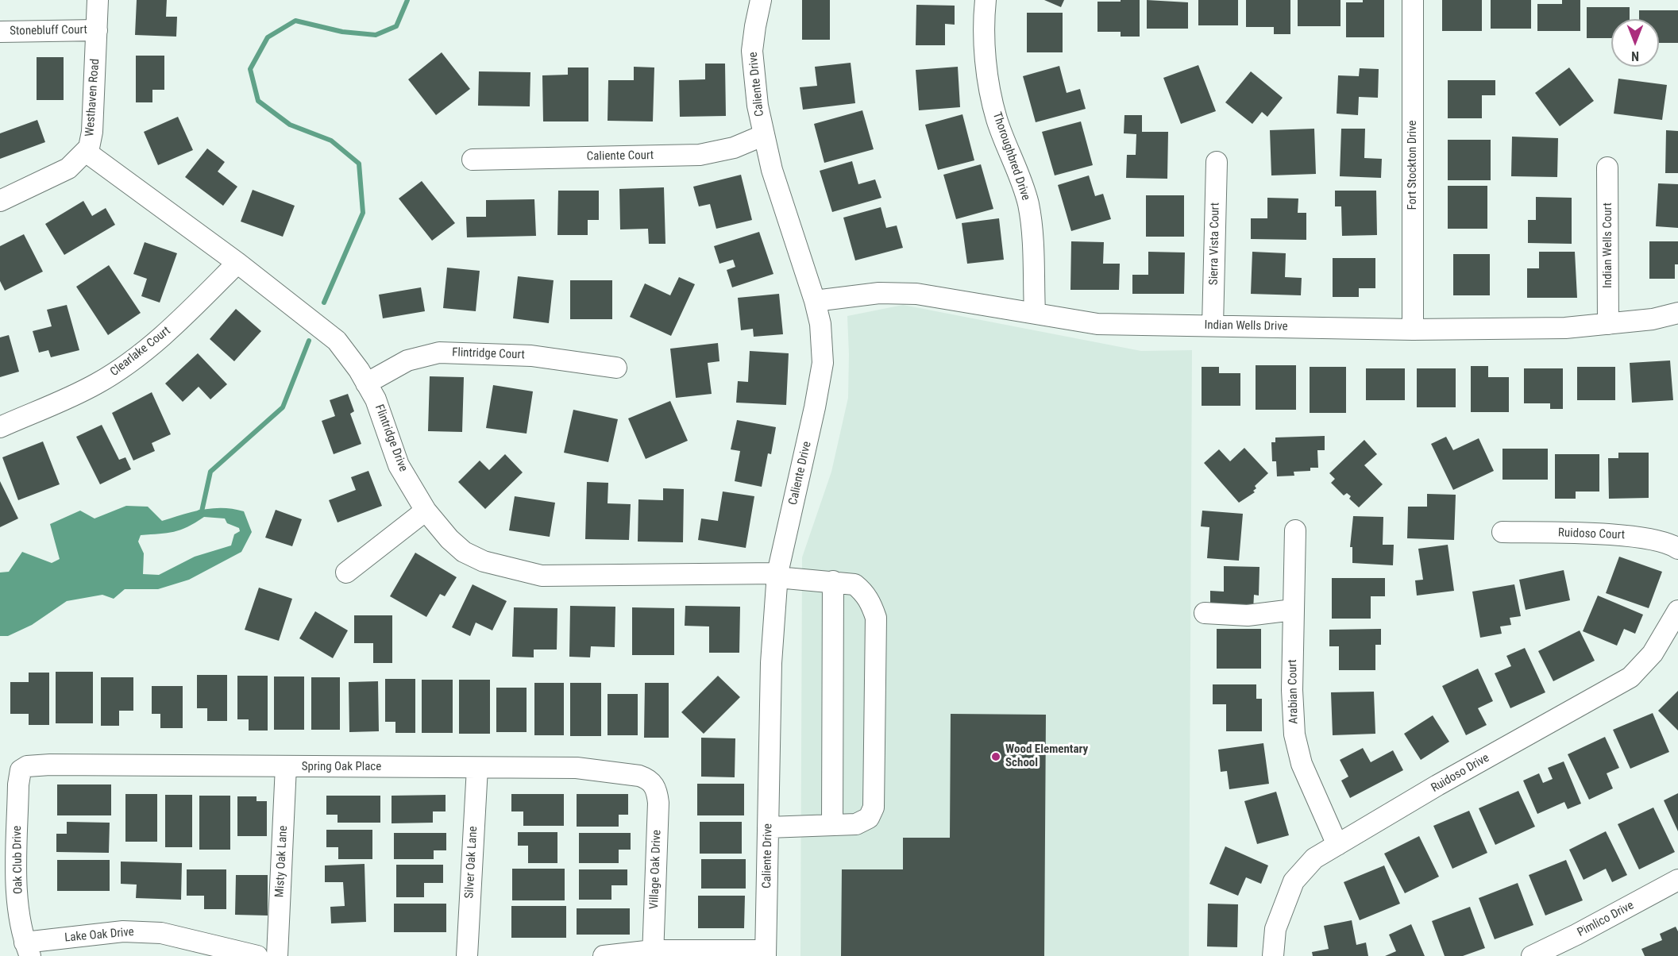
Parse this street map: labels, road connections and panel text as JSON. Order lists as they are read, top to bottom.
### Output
{
  "streets": {
    "street": [
      "Stonebluff Court",
      "Caliente Drive",
      "Westhaven Road",
      "Caliente Court",
      "Thoroughbred Drive",
      "Fort Stockton Drive",
      "Sierra Vista Court",
      "Indian Wells Court",
      "Indian Wells Drive",
      "Clearlake Court",
      "Flintridge Court",
      "Flintridge Drive",
      "Ruidoso Court",
      "Arabian Court",
      "Spring Oak Place",
      "Ruidoso Drive",
      "Oak Club Drive",
      "Misty Oak Lane",
      "Silver Oak Lane",
      "Village Oak Drive",
      "Pimlico Drive",
      "Lake Oak Drive"
    ]
  },
  "crossings": [
    ["Stonebluff Court", "Westhaven Road"],
    ["Caliente Drive", "Caliente Court"],
    ["Caliente Drive", "Indian Wells Drive"],
    ["Caliente Drive", "Flintridge Drive"],
    ["Westhaven Road", "Flintridge Drive"],
    ["Thoroughbred Drive", "Indian Wells Drive"],
    ["Fort Stockton Drive", "Indian Wells Drive"],
    ["Sierra Vista Court", "Indian Wells Drive"],
    ["Indian Wells Court", "Indian Wells Drive"],
    ["Clearlake Court", "Flintridge Drive"],
    ["Flintridge Court", "Flintridge Drive"],
    ["Arabian Court", "Ruidoso Drive"],
    ["Spring Oak Place", "Oak Club Drive"],
    ["Spring Oak Place", "Misty Oak Lane"],
    ["Spring Oak Place", "Silver Oak Lane"],
    ["Spring Oak Place", "Village Oak Drive"],
    ["Oak Club Drive", "Lake Oak Drive"]
  ],
  "places": ["Wood Elementary School"],
  "north": "bottom"
}
